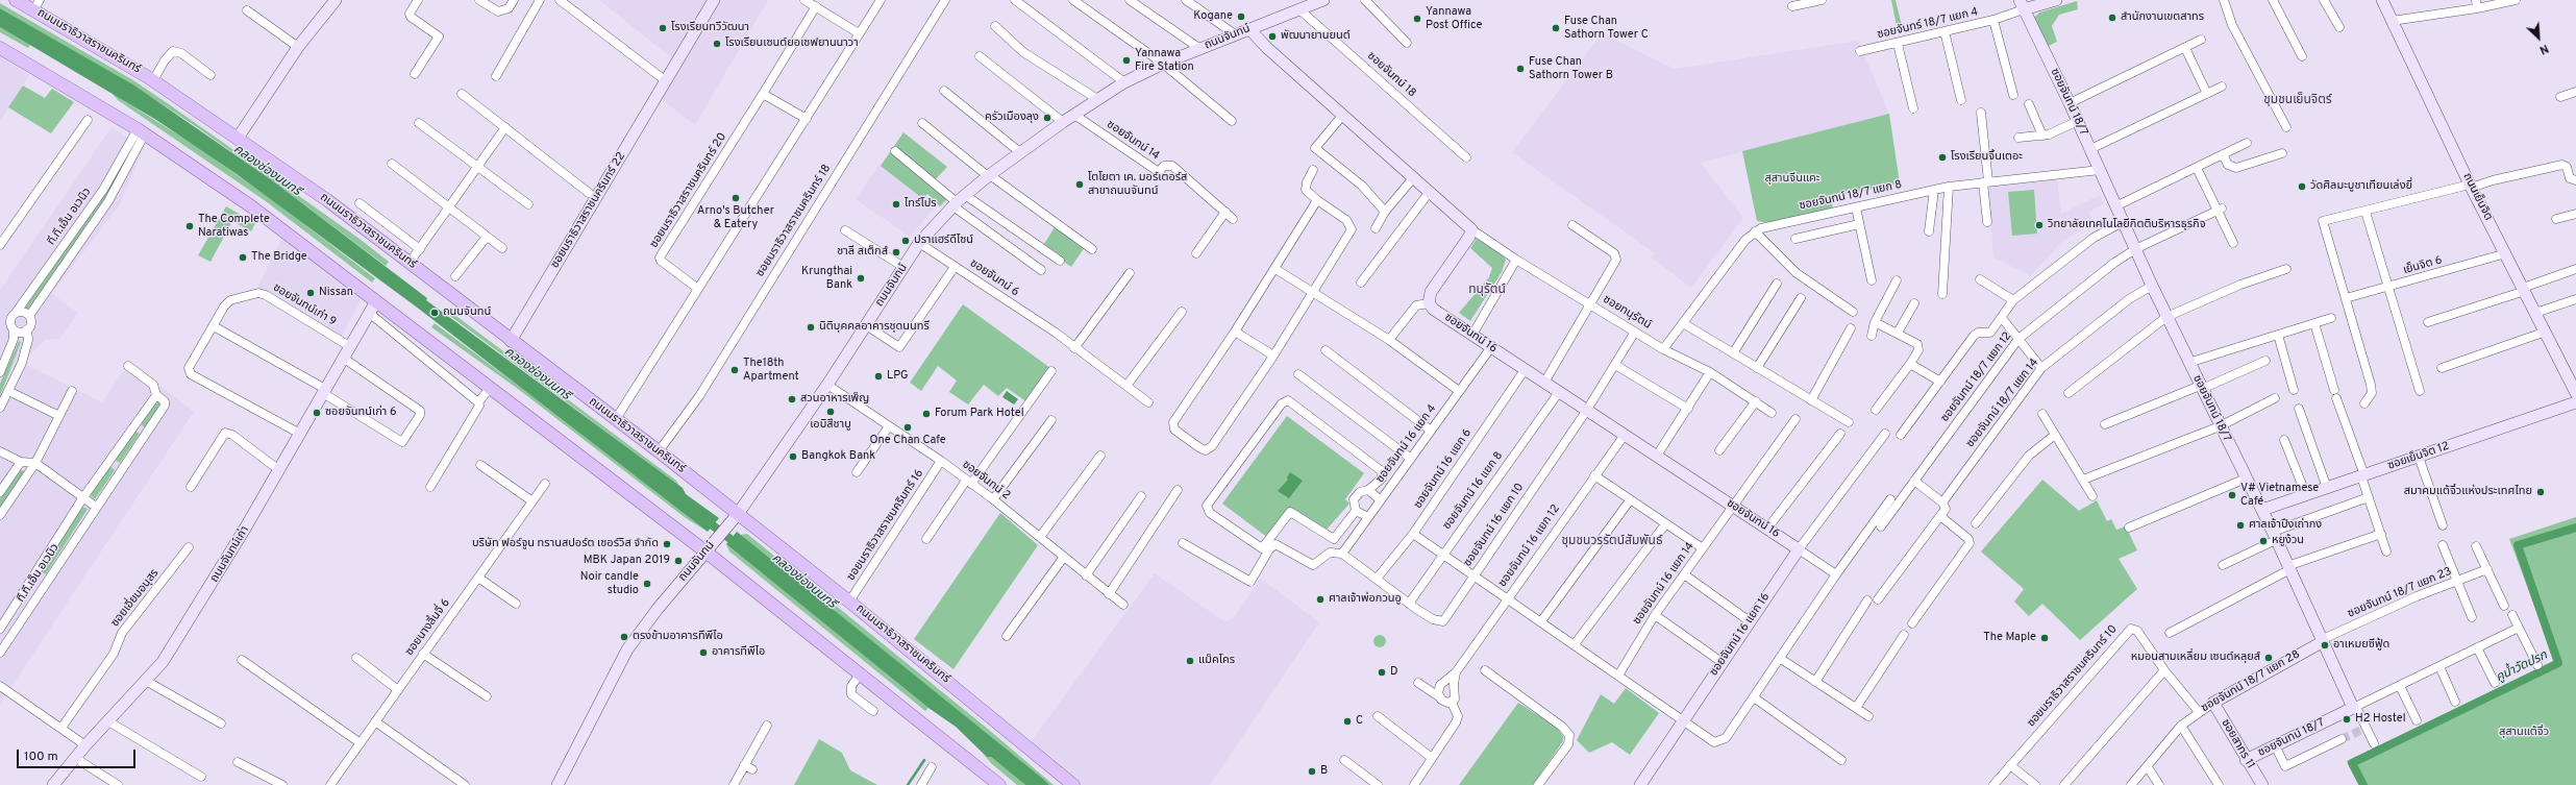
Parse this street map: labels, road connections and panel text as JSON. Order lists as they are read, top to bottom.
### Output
{
  "streets": {
    "main road": ["ถนนนราธิวาสราชนครินทร์"],
    "street": [
      "ซอยจันทร์ 18/7 แยก 4",
      "ถนนจันทน์",
      "ซอยจันทน์ 18",
      "ซอยจันทน์ 18/7",
      "ซอยจันทน์ 14",
      "ซอยนราธิวาสราชนครินทร์ 20",
      "ซอยจันทน์ 18/7 แยก 8",
      "ถนนเย็นจิต",
      "ซอยนราธิวาสราชนครินทร์ 22",
      "ที.ที.เอ็น อเวนิว",
      "ซอยนราธิวาสราชนครินทร์ 18",
      "เย็นจิต 6",
      "ซอยจันทน์ 6",
      "ซอยจันทน์เก่า 9",
      "ซอยทนุรัตน์",
      "ซอยจันทน์ 16",
      "ซอยจันทน์ 18/7 แยก 12",
      "ซอยจันทน์ 18/7 แยก 14",
      "ซอยจันทน์ 16 แยก 4",
      "ซอยเย็นจิต 12",
      "ซอยจันทน์ 16 แยก 6",
      "ซอยจันทน์ 2",
      "ซอยจันทน์ 16 แยก 8",
      "ซอยนราธิวาสราชนครินทร์ 16",
      "ซอยจันทน์ 16 แยก 10",
      "ซอยจันทน์ 16 แยก 12",
      "ถนนจันทน์เก่า",
      "ซอยจันทน์ 16 แยก 14",
      "ซอยจันทน์ 18/7 แยก 23",
      "ซอยเอี่ยมอนุสร",
      "ซอยนางลิ้นจี่ 6",
      "ซอยจันทน์ 16 แยก 16",
      "ซอยนราธิวาสราชนครินทร์ 10",
      "ซอยจันทน์ 18/7 แยก 28",
      "ซอยสาทร 11"
    ]
  },
  "crossings": [
    ["ซอยจันทร์ 18/7 แยก 4", "ซอยจันทน์ 18/7"],
    ["ถนนจันทน์", "ถนนนราธิวาสราชนครินทร์"],
    ["ถนนจันทน์", "ซอยจันทน์ 18"],
    ["ถนนจันทน์", "ซอยจันทน์ 14"],
    ["ถนนจันทน์", "ซอยจันทน์ 6"],
    ["ถนนจันทน์", "ซอยจันทน์ 2"],
    ["ถนนนราธิวาสราชนครินทร์", "ซอยนราธิวาสราชนครินทร์ 22"],
    ["ถนนนราธิวาสราชนครินทร์", "ซอยนราธิวาสราชนครินทร์ 18"],
    ["ถนนนราธิวาสราชนครินทร์", "ซอยนราธิวาสราชนครินทร์ 16"],
    ["ซอยจันทน์ 18/7", "ซอยจันทน์ 18/7 แยก 8"],
    ["ซอยจันทน์ 18/7", "ซอยจันทน์ 18/7 แยก 12"],
    ["ซอยจันทน์ 18/7", "ซอยจันทน์ 18/7 แยก 14"],
    ["ซอยจันทน์ 18/7", "ซอยเย็นจิต 12"],
    ["ซอยจันทน์ 18/7", "ซอยจันทน์ 18/7 แยก 23"],
    ["ซอยจันทน์ 18/7", "ซอยจันทน์ 18/7 แยก 28"],
    ["ซอยจันทน์ 18/7", "ซอยสาทร 11"],
    ["ซอยจันทน์ 18/7 แยก 8", "ซอยทนุรัตน์"],
    ["ถนนเย็นจิต", "เย็นจิต 6"],
    ["ซอยจันทน์เก่า 9", "ถนนจันทน์เก่า"],
    ["ซอยทนุรัตน์", "ซอยจันทน์ 16 แยก 10"],
    ["ซอยจันทน์ 16", "ซอยจันทน์ 16 แยก 4"],
    ["ซอยจันทน์ 16", "ซอยจันทน์ 16 แยก 6"],
    ["ซอยจันทน์ 16", "ซอยจันทน์ 16 แยก 8"],
    ["ซอยจันทน์ 16", "ซอยจันทน์ 16 แยก 10"],
    ["ซอยจันทน์ 16", "ซอยจันทน์ 16 แยก 12"],
    ["ซอยจันทน์ 16", "ซอยจันทน์ 16 แยก 14"],
    ["ซอยจันทน์ 16", "ซอยจันทน์ 16 แยก 16"],
    ["ซอยจันทน์ 2", "ซอยนราธิวาสราชนครินทร์ 16"],
    ["ซอยจันทน์ 16 แยก 8", "ซอยจันทน์ 16 แยก 10"],
    ["ซอยจันทน์ 18/7 แยก 23", "ซอยจันทน์ 18/7 แยก 28"],
    ["ซอยนราธิวาสราชนครินทร์ 10", "ซอยจันทน์ 18/7 แยก 28"],
    ["ซอยจันทน์ 18/7 แยก 28", "ซอยสาทร 11"]
  ],
  "districts": ["ชุมชนเย็นจิตร์", "ทนุรัตน์", "ชุมชนวรรัตน์สัมพันธ์"],
  "water": ["คลองช่องนนทรี", "คูน้ำวัดปรก"],
  "parks": ["สุสานจีนแคะ", "สุสานแต้จิ๋ว"],
  "places": [
    "Kogane",
    "สำนักงานเขตสาทร",
    "Yannawa Post Office",
    "โรงเรียนทวีวัฒนา",
    "Fuse Chan Sathorn Tower C",
    "พัฒนายานยนต์",
    "โรงเรียนเซนต์ยอเซฟยานนาวา",
    "Yannawa Fire Station",
    "Fuse Chan Sathorn Tower B",
    "ครัวเมืองลุง",
    "โรงเรียนจิ้นเตอะ",
    "โตโยตา เค. มอร์เตอร์ส สาขาถนนจันทน์",
    "วัดศิลมะบูชาเทียนเล่งยี่",
    "Arno's Butcher & Eatery",
    "ไทร์โปร",
    "วิทยาลัยเทคโนโลยีกิตติบริหารธุรกิจ",
    "The Complete Naratiwas",
    "ปราแฮร์ดีไซน์",
    "ชาลี สเต็กส์",
    "The Bridge",
    "Krungthai Bank",
    "Nissan",
    "ถนนจันทน์",
    "นิติบุคคลอาคารชุดนนทรี",
    "The18th Apartment",
    "LPG",
    "สวนอาหารเพ็ญ",
    "เอบิสึชาบู",
    "ซอยจันทน์เก่า 6",
    "Forum Park Hotel",
    "One Chan Cafe",
    "Bangkok Bank",
    "สมาคมแต้จิ๋วแห่งประเทศไทย",
    "V# Vietnamese Café",
    "ศาลเจ้าปึงเถ่ากง",
    "หยูง้วน",
    "บริษัท ฟอร์จูน ทรานสปอร์ต เซอร์วิส จำกัด",
    "MBK Japan 2019",
    "Noir candle studio",
    "ศาลเจ้าพ่อกวนอู",
    "ตรงข้ามอาคารทีพีไอ",
    "The Maple",
    "อาเหมยซีฟู้ด",
    "อาคารทีพีไอ",
    "หมอนสามเหลี่ยม เซนต์หลุยส์",
    "แม็คโคร",
    "D",
    "H2 Hostel",
    "C",
    "B"
  ],
  "scale_bar": "100 m",
  "north": "bottom right"
}
